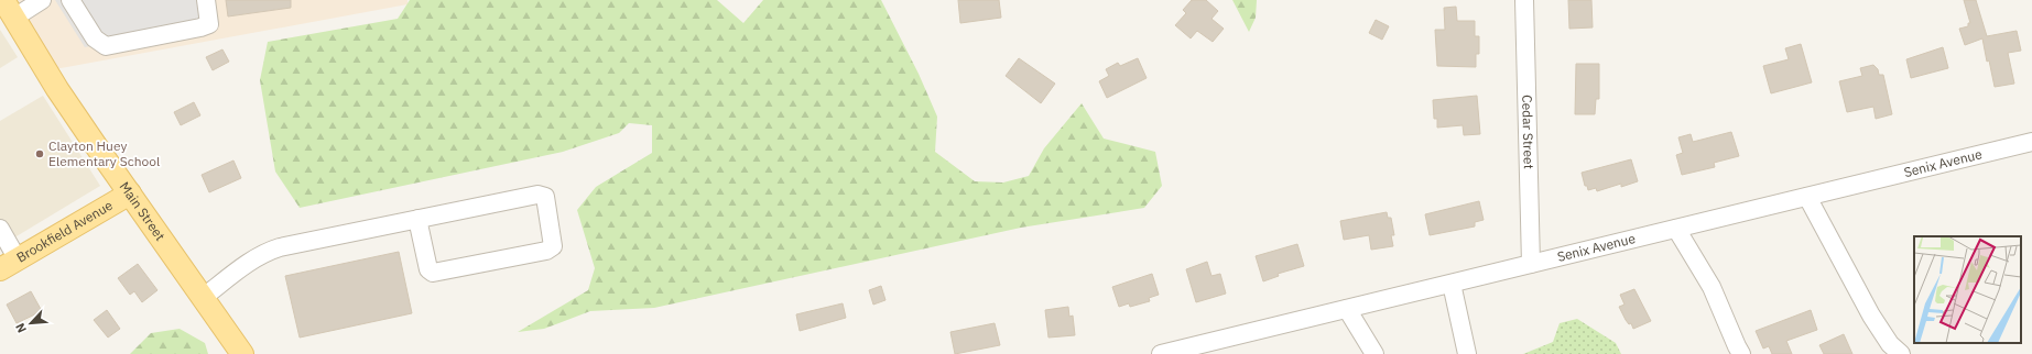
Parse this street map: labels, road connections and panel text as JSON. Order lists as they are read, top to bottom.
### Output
{
  "streets": {
    "main road": ["Main Street", "Brookfield Avenue"],
    "street": ["Cedar Street", "Senix Avenue"]
  },
  "crossings": [
    ["Cedar Street", "Senix Avenue"],
    ["Main Street", "Brookfield Avenue"]
  ],
  "places": ["Clayton Huey Elementary School"],
  "north": "bottom left"
}
